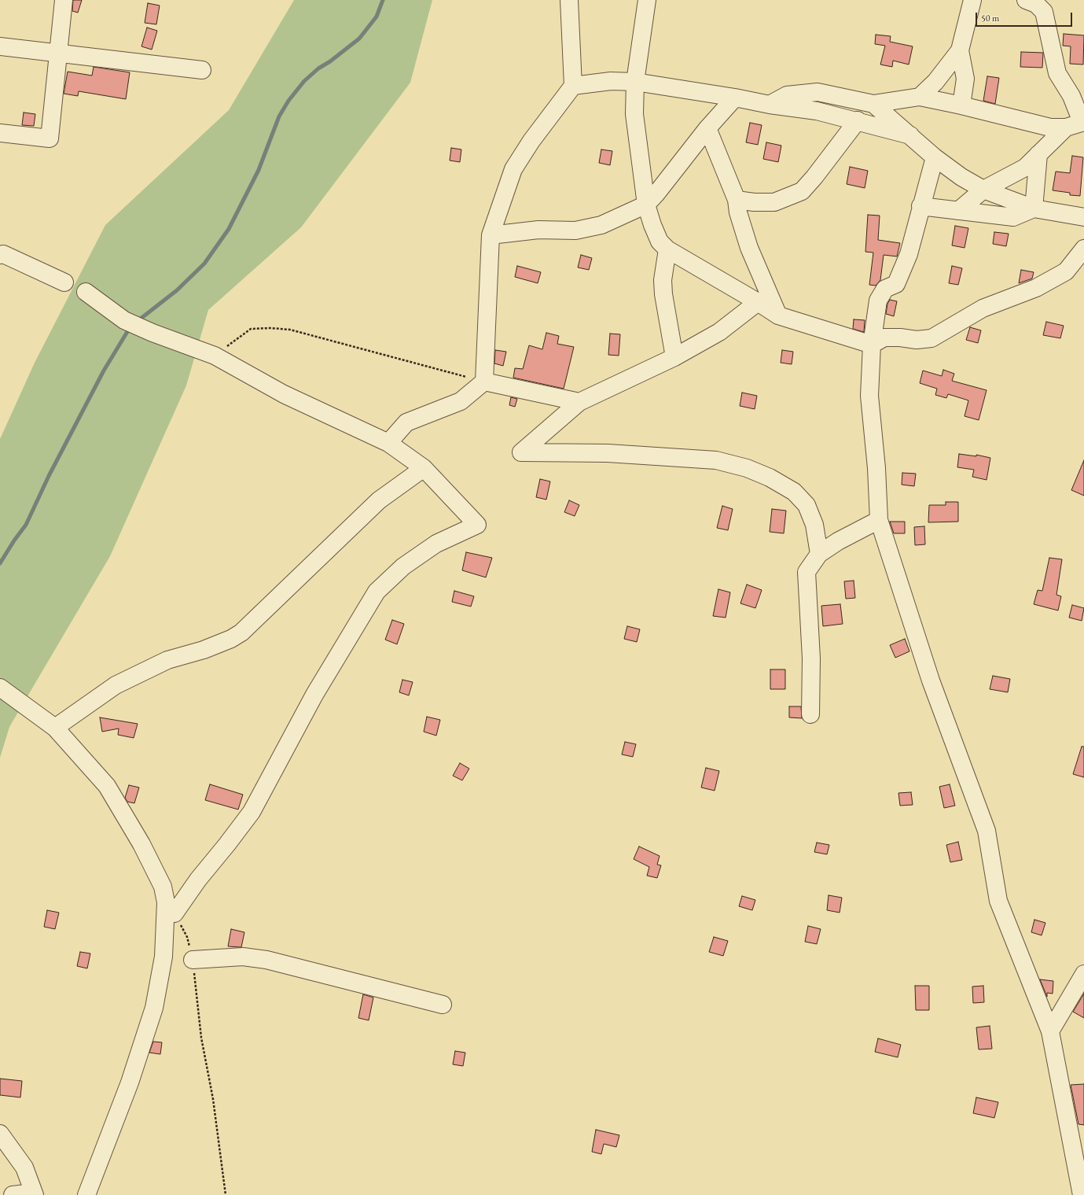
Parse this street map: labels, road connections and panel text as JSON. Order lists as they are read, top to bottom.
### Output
{
  "scale_bar": "50 m"
}
